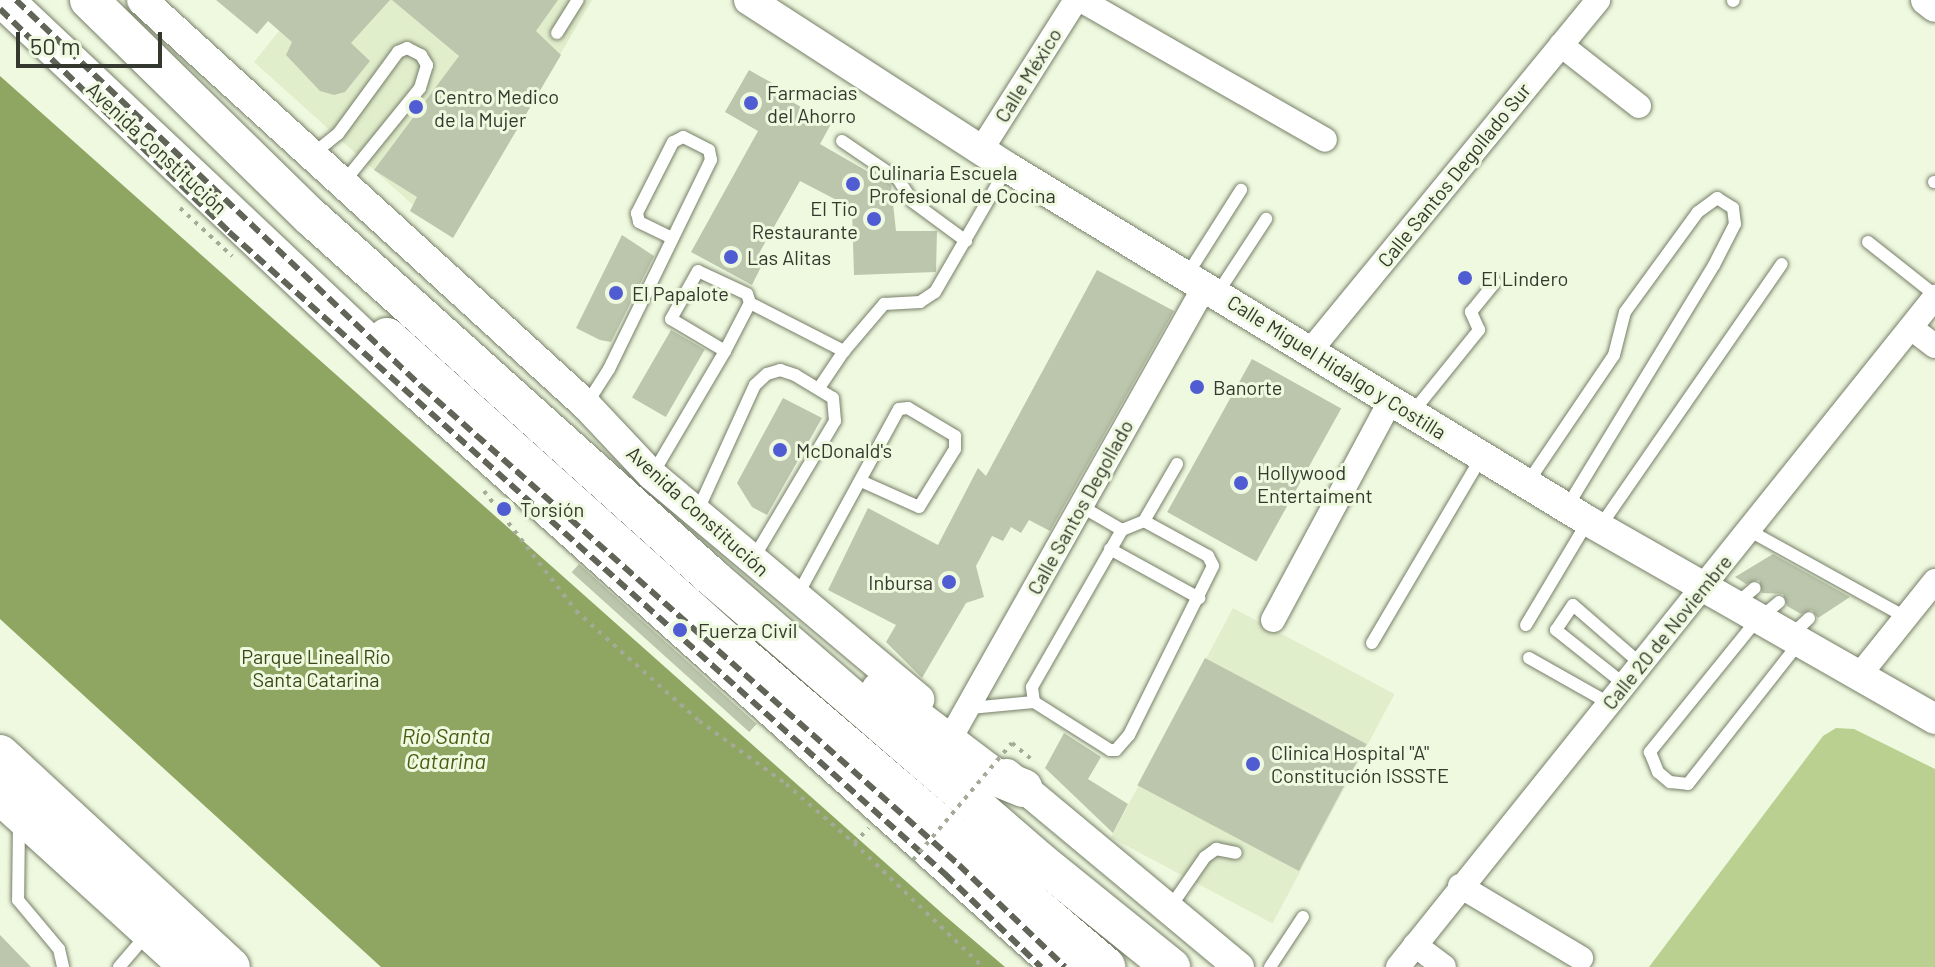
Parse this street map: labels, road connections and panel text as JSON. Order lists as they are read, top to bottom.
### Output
{
  "streets": {
    "main road": ["Avenida Constitución"],
    "street": [
      "Calle México",
      "Calle Santos Degollado Sur",
      "Calle Miguel Hidalgo y Costilla",
      "Calle Santos Degollado",
      "Calle 20 de Noviembre"
    ]
  },
  "crossings": [
    ["Calle México", "Calle Miguel Hidalgo y Costilla"],
    ["Avenida Constitución", "Calle Santos Degollado"],
    ["Calle Santos Degollado Sur", "Calle Miguel Hidalgo y Costilla"],
    ["Calle Miguel Hidalgo y Costilla", "Calle Santos Degollado"],
    ["Calle Miguel Hidalgo y Costilla", "Calle 20 de Noviembre"]
  ],
  "water": ["Río Santa Catarina"],
  "parks": ["Parque Lineal Río Santa Catarina"],
  "places": [
    "Farmacias del Ahorro",
    "Centro Medico de la Mujer",
    "Culinaria Escuela Profesional de Cocina",
    "El Tio Restaurante",
    "Las Alitas",
    "El Lindero",
    "El Papalote",
    "Banorte",
    "McDonald's",
    "Hollywood Entertaiment",
    "Torsión",
    "Inbursa",
    "Fuerza Civil",
    "Clinica Hospital \"A\" Constitución ISSSTE"
  ],
  "scale_bar": "50 m"
}
